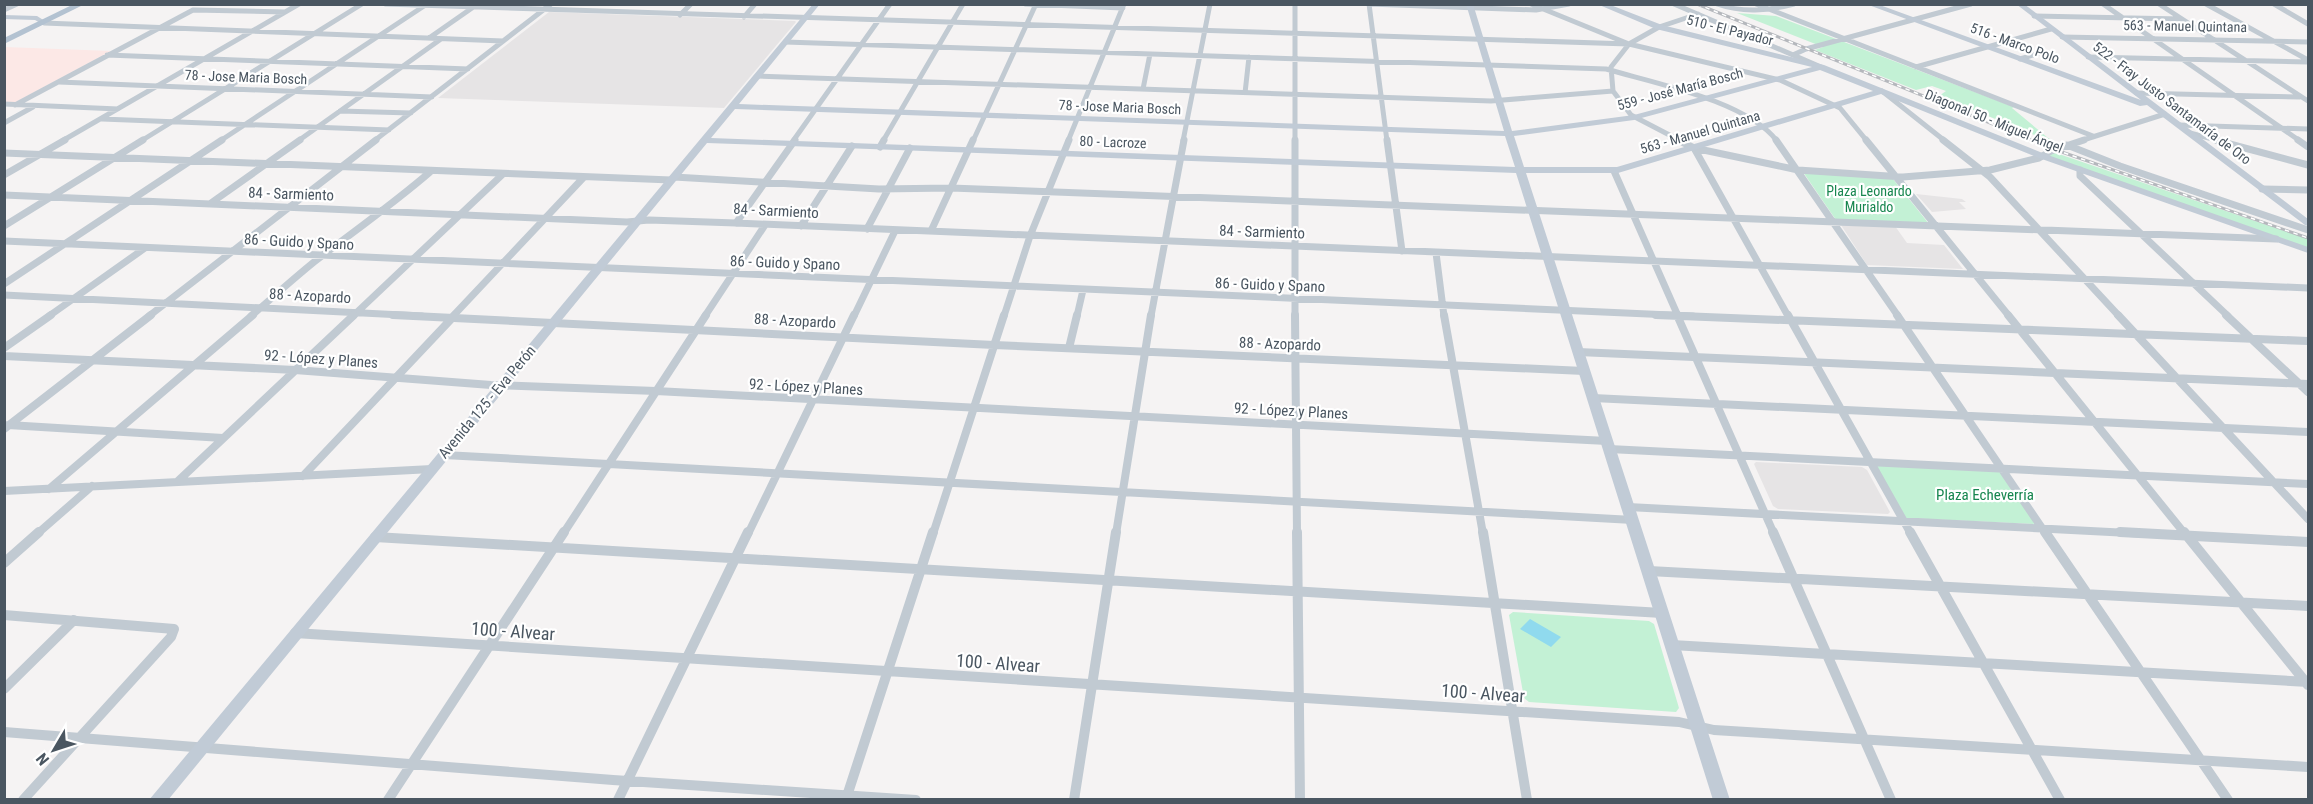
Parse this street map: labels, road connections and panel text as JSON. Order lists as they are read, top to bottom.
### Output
{
  "streets": {
    "street": [
      "563 - Manuel Quintana",
      "510 - El Payador",
      "516 - Marco Polo",
      "78 - Jose Maria Bosch",
      "559 - José María Bosch",
      "522 - Fray Justo Santamaría de Oro",
      "Diagonal 50 - Miguel Ángel",
      "80 - Lacroze",
      "84 - Sarmiento",
      "86 - Guido y Spano",
      "88 - Azopardo",
      "92 - López y Planes",
      "Avenida 125 - Eva Perón",
      "100 - Alvear"
    ]
  },
  "crossings": [
    ["563 - Manuel Quintana", "522 - Fray Justo Santamaría de Oro"],
    ["563 - Manuel Quintana", "Diagonal 50 - Miguel Ángel"],
    ["563 - Manuel Quintana", "80 - Lacroze"],
    ["510 - El Payador", "559 - José María Bosch"],
    ["510 - El Payador", "Diagonal 50 - Miguel Ángel"],
    ["516 - Marco Polo", "522 - Fray Justo Santamaría de Oro"],
    ["78 - Jose Maria Bosch", "559 - José María Bosch"],
    ["78 - Jose Maria Bosch", "Avenida 125 - Eva Perón"],
    ["559 - José María Bosch", "Diagonal 50 - Miguel Ángel"],
    ["80 - Lacroze", "Avenida 125 - Eva Perón"],
    ["84 - Sarmiento", "Avenida 125 - Eva Perón"],
    ["86 - Guido y Spano", "Avenida 125 - Eva Perón"],
    ["88 - Azopardo", "Avenida 125 - Eva Perón"],
    ["92 - López y Planes", "Avenida 125 - Eva Perón"],
    ["Avenida 125 - Eva Perón", "100 - Alvear"]
  ],
  "parks": ["Plaza Leonardo Murialdo", "Plaza Echeverría"],
  "north": "bottom left"
}
